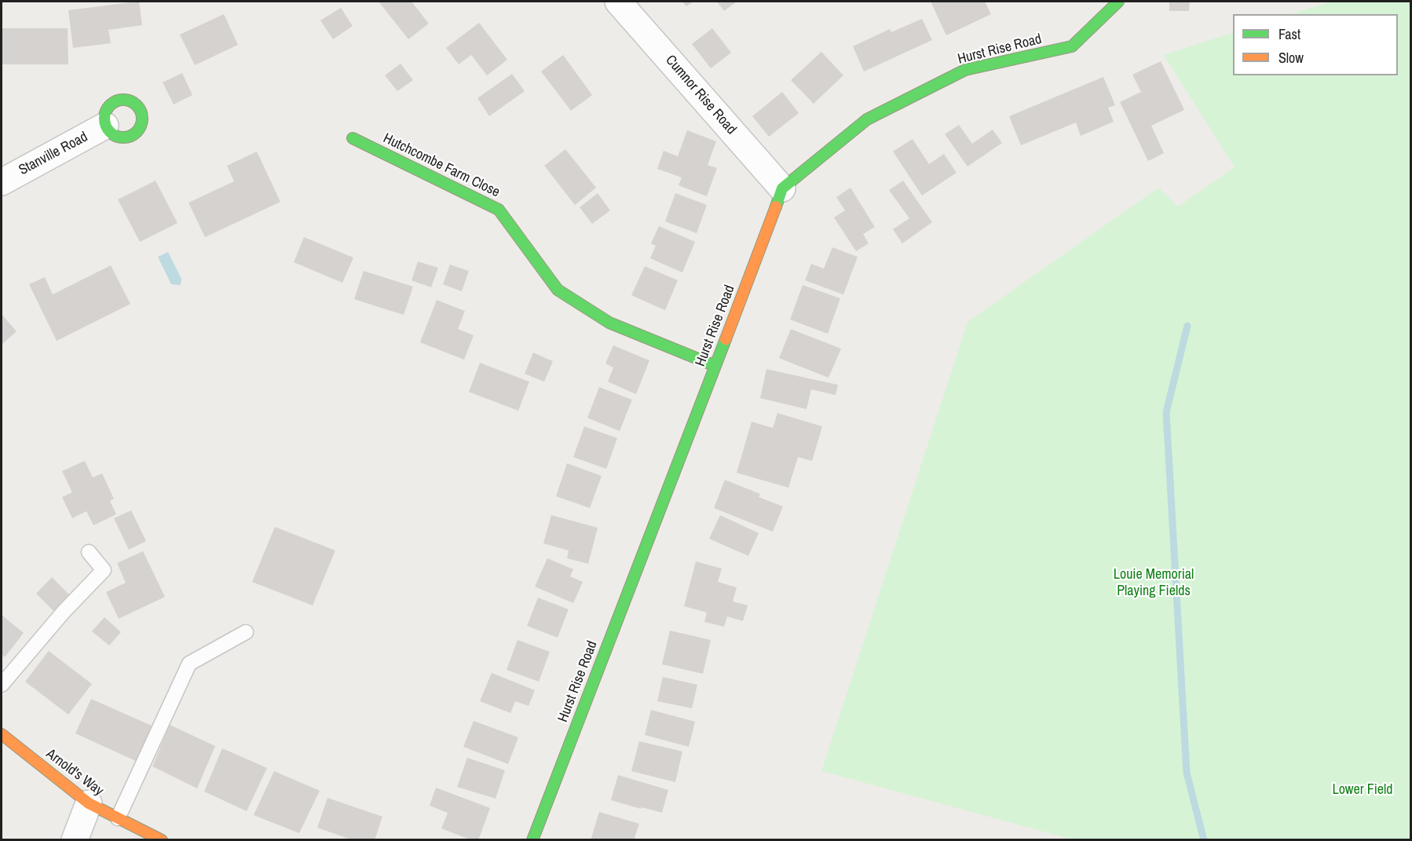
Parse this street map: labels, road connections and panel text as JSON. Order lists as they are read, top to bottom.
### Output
{
  "streets": {
    "street": [
      "Hurst Rise Road",
      "Cumnor Rise Road",
      "Stanville Road",
      "Hutchcombe Farm Close",
      "Arnold's Way"
    ]
  },
  "crossings": [
    ["Hurst Rise Road", "Cumnor Rise Road"],
    ["Hurst Rise Road", "Hutchcombe Farm Close"]
  ],
  "parks": ["Louie Memorial Playing Fields", "Lower Field"],
  "legend": ["Fast", "Slow"]
}
